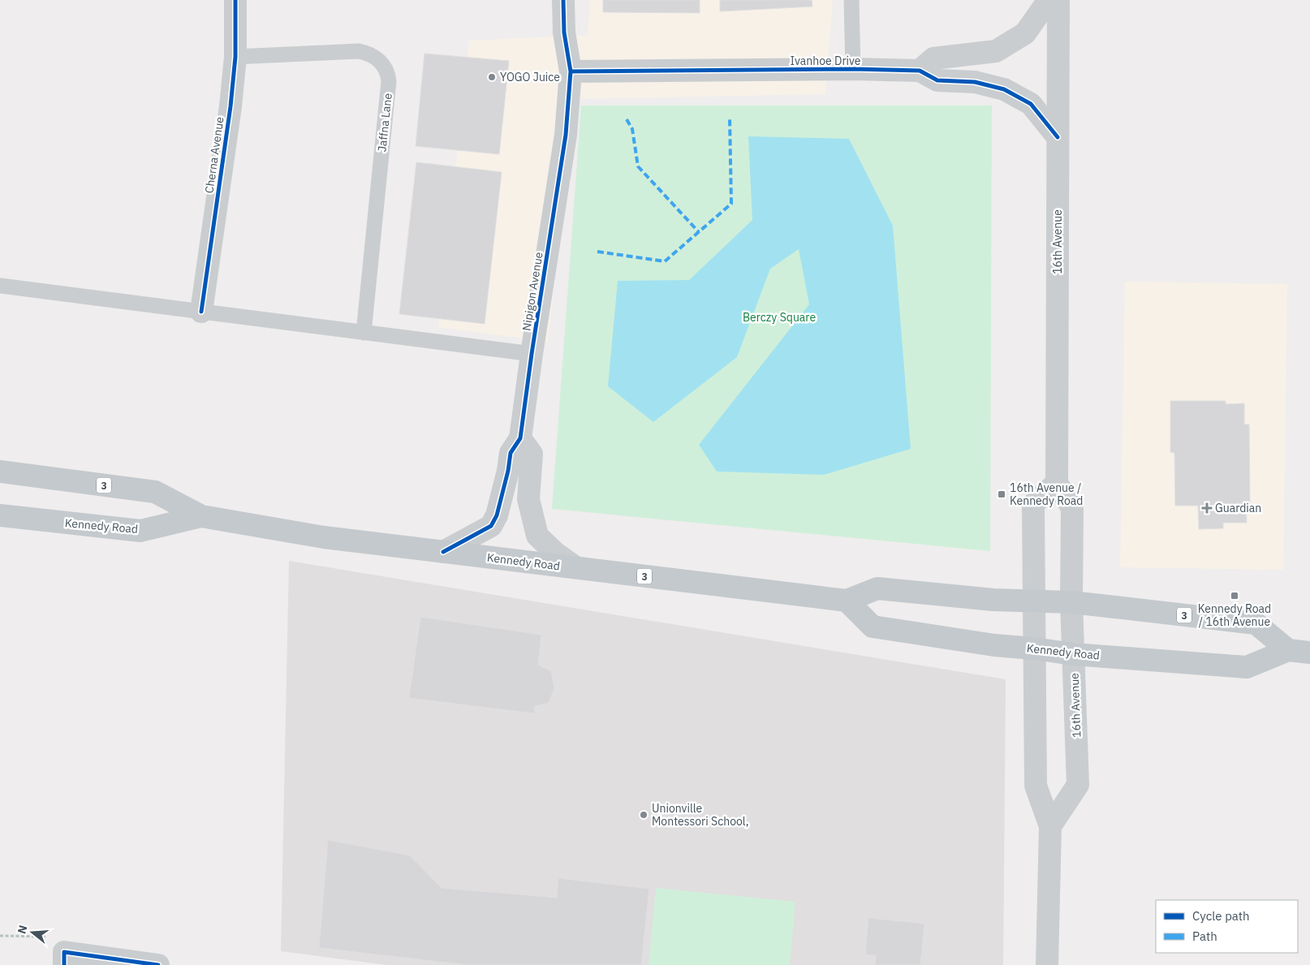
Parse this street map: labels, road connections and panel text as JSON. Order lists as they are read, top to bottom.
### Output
{
  "streets": {
    "main road": ["16th Avenue", "3", "Kennedy Road"],
    "street": ["Ivanhoe Drive", "Cherna Avenue", "Nipigon Avenue"],
    "lane": ["Jaffna Lane"]
  },
  "crossings": [
    ["Ivanhoe Drive", "16th Avenue"],
    ["Ivanhoe Drive", "Nipigon Avenue"],
    ["Jaffna Lane", "Cherna Avenue"],
    ["16th Avenue", "Kennedy Road"],
    ["Nipigon Avenue", "Kennedy Road"]
  ],
  "parks": ["Berczy Square"],
  "places": {
    "other": ["YOGO Juice", "Unionville Montessori School,"],
    "transit": ["16th Avenue / Kennedy Road", "Kennedy Road / 16th Avenue"],
    "health": ["Guardian"]
  },
  "legend": ["Cycle path", "Path"],
  "north": "left"
}
